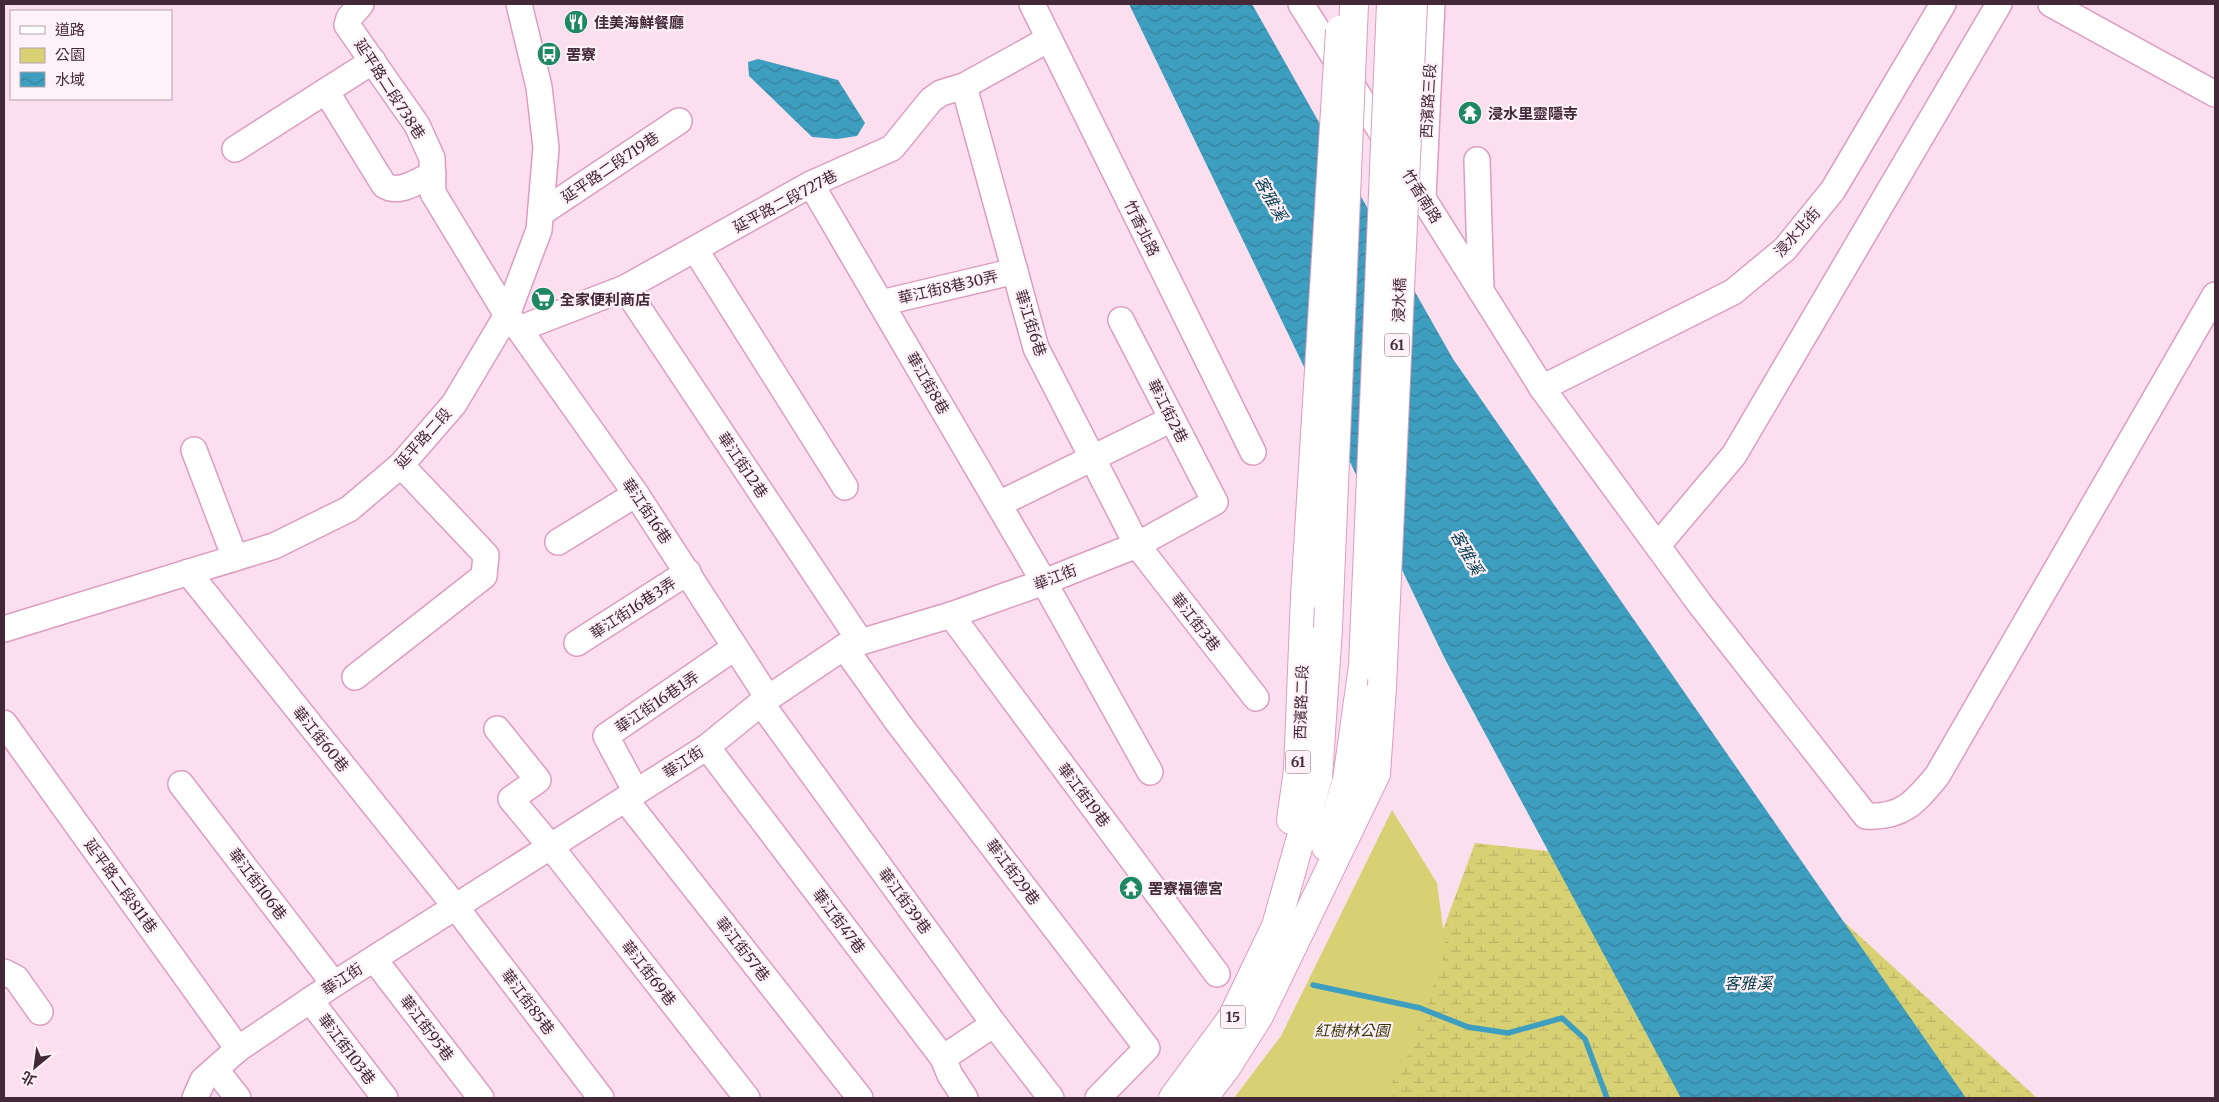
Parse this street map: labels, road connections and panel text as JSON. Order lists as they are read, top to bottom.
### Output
{
  "streets": {
    "main road": [
      "浸水橋",
      "61",
      "西濱路二段",
      "15"
    ],
    "street": [
      "延平路二段738巷",
      "西濱路三段",
      "延平路二段719巷",
      "竹香南路",
      "延平路二段727巷",
      "竹香北路",
      "浸水北街",
      "華江街8巷30弄",
      "華江街6巷",
      "華江街8巷",
      "華江街2巷",
      "延平路二段",
      "華江街12巷",
      "華江街16巷",
      "華江街",
      "華江街16巷3弄",
      "華江街3巷",
      "華江街16巷1弄",
      "華江街60巷",
      "華江街19巷",
      "華江街29巷",
      "華江街106巷",
      "延平路二段811巷",
      "華江街39巷",
      "華江街47巷",
      "華江街57巷",
      "華江街69巷",
      "華江街85巷",
      "華江街95巷",
      "華江街103巷"
    ]
  },
  "crossings": [
    ["延平路二段738巷", "延平路二段727巷"],
    ["延平路二段738巷", "延平路二段"],
    ["延平路二段738巷", "華江街16巷"],
    ["西濱路三段", "竹香南路"],
    ["延平路二段719巷", "延平路二段"],
    ["竹香南路", "浸水北街"],
    ["延平路二段727巷", "竹香北路"],
    ["延平路二段727巷", "華江街6巷"],
    ["延平路二段727巷", "華江街8巷"],
    ["延平路二段727巷", "延平路二段"],
    ["延平路二段727巷", "華江街12巷"],
    ["延平路二段727巷", "華江街16巷"],
    ["華江街8巷30弄", "華江街6巷"],
    ["華江街8巷30弄", "華江街8巷"],
    ["浸水橋", "西濱路二段"],
    ["華江街6巷", "華江街"],
    ["華江街6巷", "華江街3巷"],
    ["61", "西濱路二段"],
    ["華江街8巷", "華江街"],
    ["華江街2巷", "華江街"],
    ["延平路二段", "華江街16巷"],
    ["延平路二段", "華江街60巷"],
    ["華江街12巷", "華江街"],
    ["華江街12巷", "華江街29巷"],
    ["華江街16巷", "華江街"],
    ["華江街16巷", "華江街16巷3弄"],
    ["華江街16巷", "華江街16巷1弄"],
    ["華江街16巷", "華江街39巷"],
    ["華江街", "華江街3巷"],
    ["華江街", "華江街16巷1弄"],
    ["華江街", "華江街60巷"],
    ["華江街", "華江街19巷"],
    ["華江街", "華江街29巷"],
    ["華江街", "華江街106巷"],
    ["華江街", "延平路二段811巷"],
    ["華江街", "華江街39巷"],
    ["華江街", "華江街47巷"],
    ["華江街", "華江街57巷"],
    ["華江街", "華江街69巷"],
    ["華江街", "華江街85巷"],
    ["華江街", "華江街95巷"],
    ["華江街", "華江街103巷"],
    ["華江街16巷1弄", "華江街57巷"],
    ["華江街60巷", "華江街85巷"]
  ],
  "water": ["客雅溪"],
  "parks": ["紅樹林公園"],
  "places": {
    "restaurant": ["佳美海鮮餐廳"],
    "bus stop": ["罟寮"],
    "temple": ["浸水里靈隱寺", "罟寮福德宮"],
    "supermarket": ["全家便利商店"]
  },
  "legend": ["道路", "公園", "水域"],
  "north": "bottom left"
}
